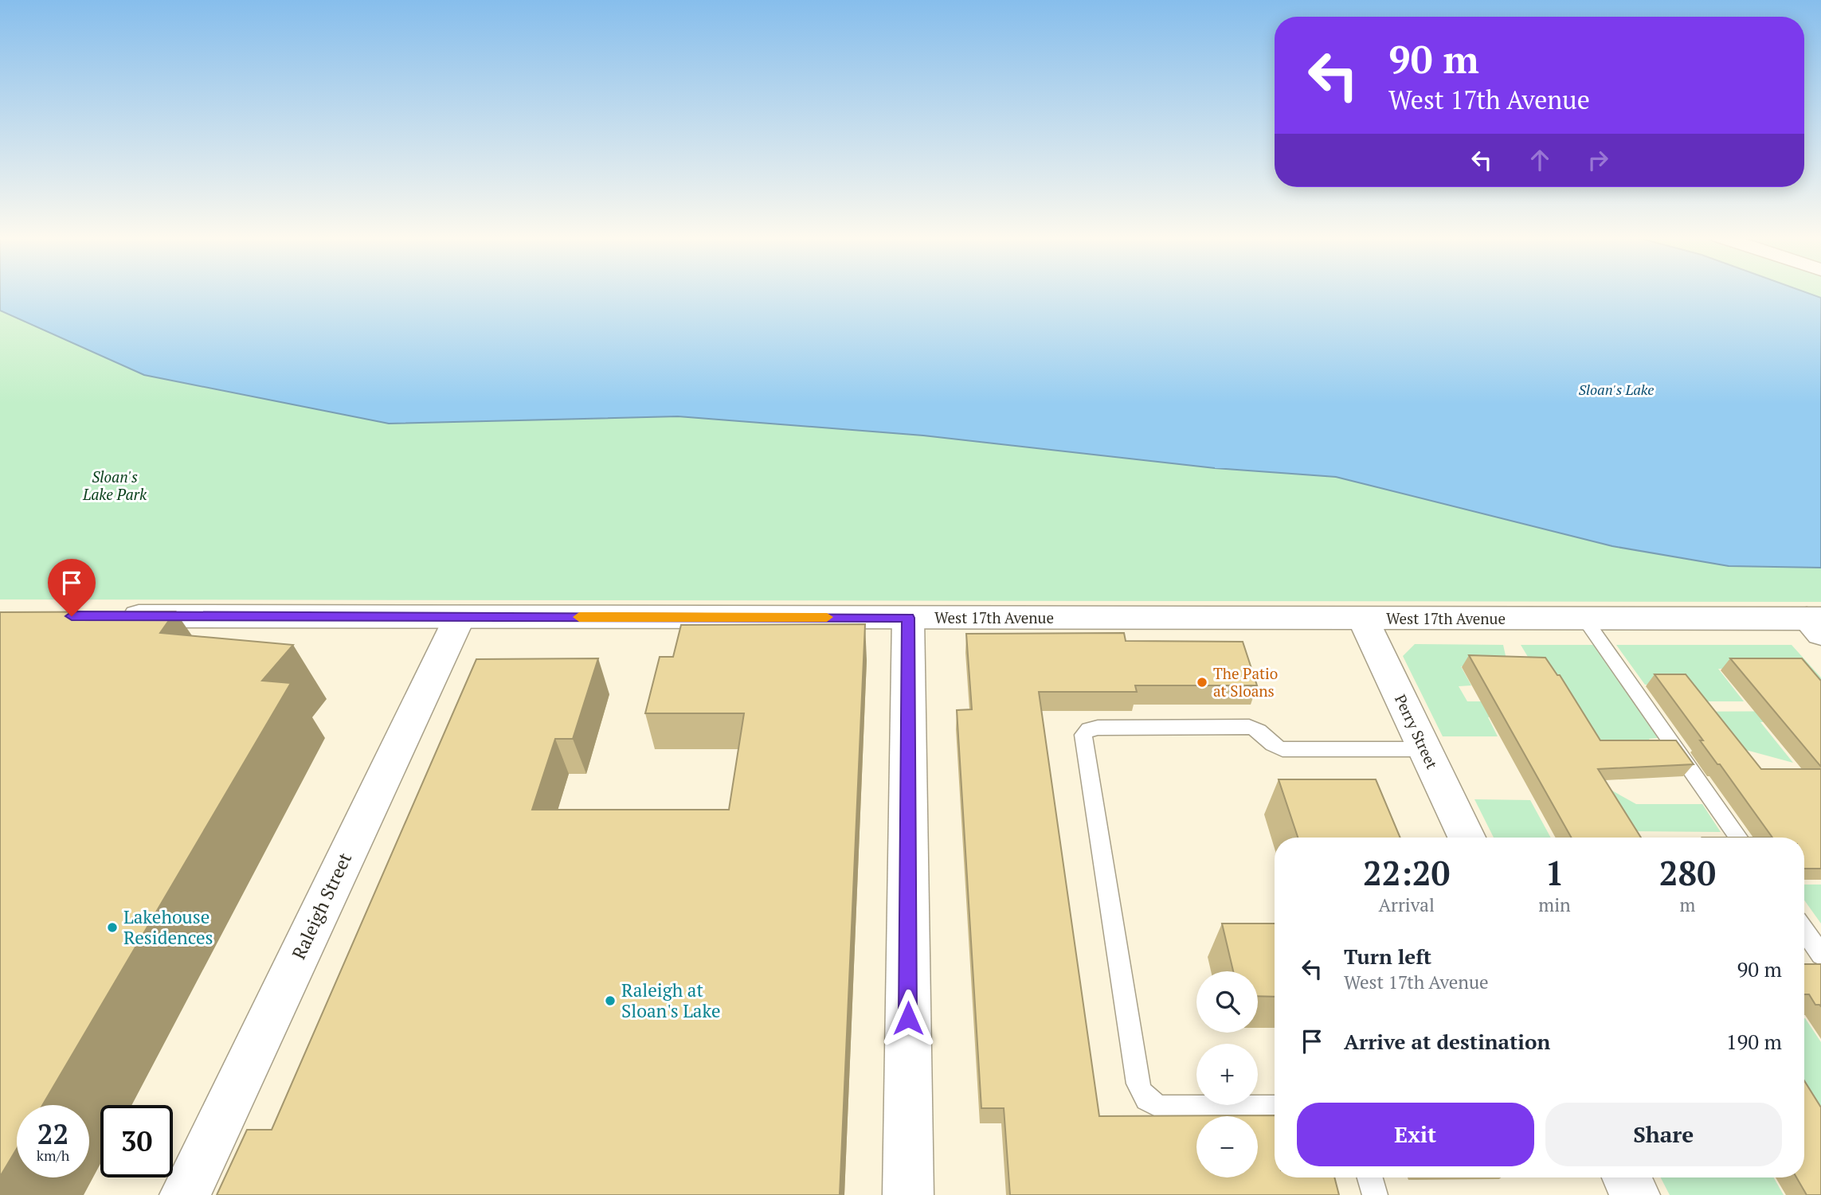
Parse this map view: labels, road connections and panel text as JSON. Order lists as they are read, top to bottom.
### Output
{
  "streets": {
    "street": ["West 17th Avenue", "Perry Street", "Raleigh Street"]
  },
  "crossings": [
    ["West 17th Avenue", "Perry Street"],
    ["West 17th Avenue", "Raleigh Street"]
  ],
  "water": ["Sloan's Lake"],
  "parks": ["Sloan's Lake Park"],
  "places": ["The Patio at Sloans", "Lakehouse Residences", "Raleigh at Sloan's Lake"],
  "page": {
    "turn": ["90 m", "West 17th Avenue"],
    "eta": [
      "22:20",
      "Arrival",
      "1",
      "min",
      "280",
      "m"
    ],
    "list": [
      {
        "name": "Turn left",
        "note": "West 17th Avenue",
        "value": "90 m"
      },
      {
        "name": "Arrive at destination",
        "value": "190 m"
      }
    ],
    "map_buttons": ["+", "−"],
    "buttons": ["Exit", "Share"],
    "speed": "22 km/h",
    "limit": "30"
  }
}
